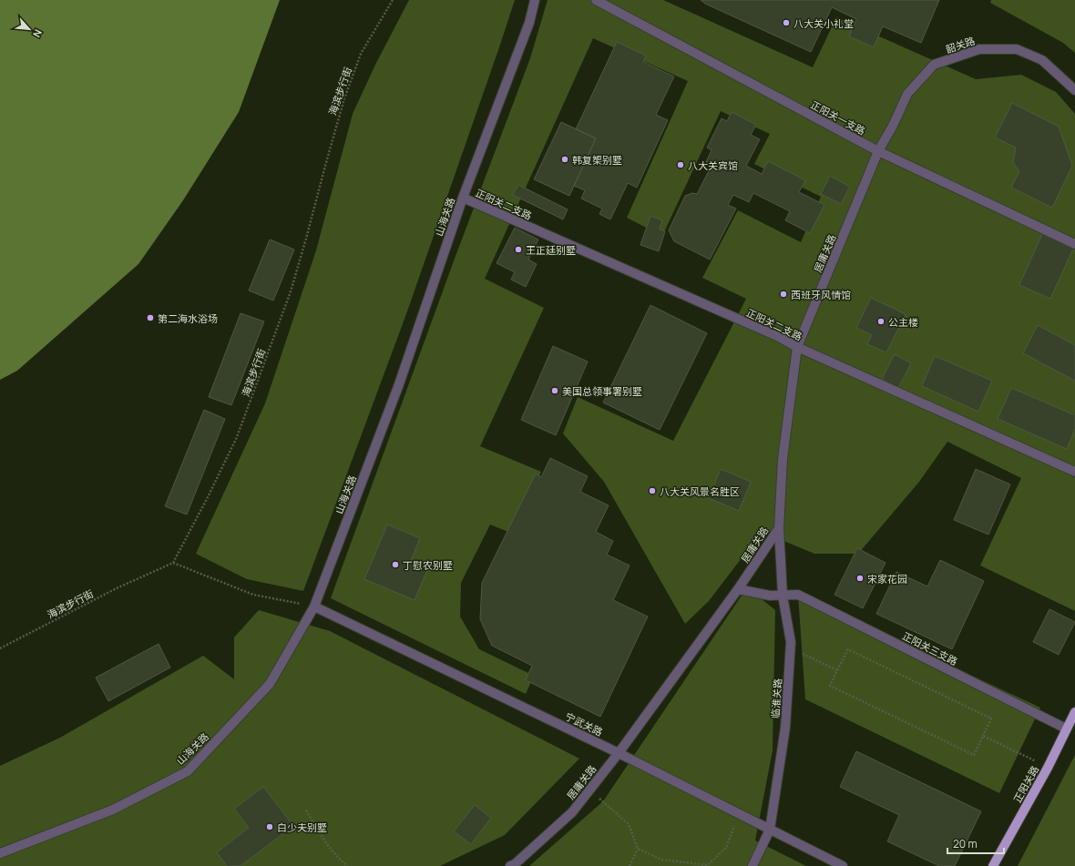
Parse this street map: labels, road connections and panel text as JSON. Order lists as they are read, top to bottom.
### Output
{
  "streets": {
    "main road": ["正阳关路"],
    "street": [
      "韶关路",
      "正阳关一支路",
      "正阳关二支路",
      "山海关路",
      "居庸关路",
      "正阳关三支路",
      "临淮关路",
      "宁武关路"
    ],
    "path": ["海滨步行街"]
  },
  "crossings": [
    ["韶关路", "居庸关路"],
    ["正阳关一支路", "居庸关路"],
    ["正阳关二支路", "山海关路"],
    ["正阳关二支路", "居庸关路"],
    ["山海关路", "宁武关路"],
    ["居庸关路", "正阳关三支路"],
    ["居庸关路", "临淮关路"],
    ["居庸关路", "宁武关路"],
    ["正阳关三支路", "临淮关路"],
    ["正阳关三支路", "正阳关路"],
    ["临淮关路", "宁武关路"]
  ],
  "places": [
    "八大关小礼堂",
    "韩复榘别墅",
    "八大关宾馆",
    "王正廷别墅",
    "西班牙风情馆",
    "第二海水浴场",
    "公主楼",
    "美国总领事署别墅",
    "八大关风景名胜区",
    "丁慰农别墅",
    "宋家花园",
    "白少夫别墅"
  ],
  "scale_bar": "20 m",
  "north": "bottom right"
}
